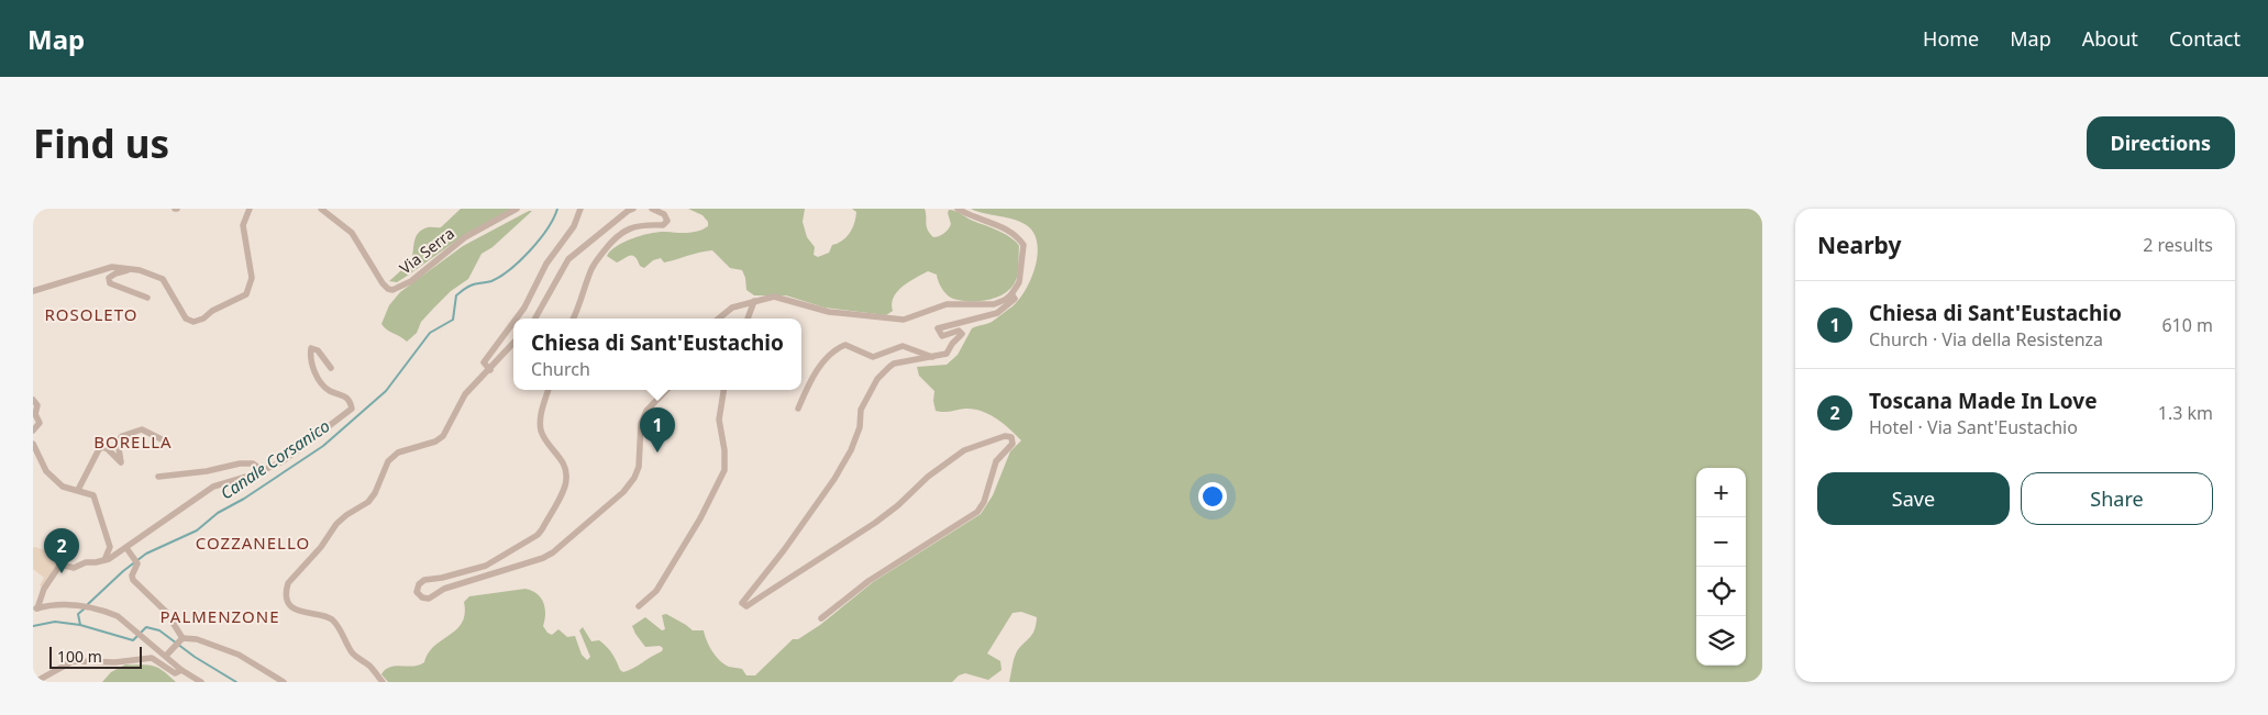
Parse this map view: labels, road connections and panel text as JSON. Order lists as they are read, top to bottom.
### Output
{
  "streets": {
    "street": ["Via Serra"]
  },
  "districts": [
    "ROSOLETO",
    "BORELLA",
    "COZZANELLO",
    "PALMENZONE"
  ],
  "water": ["Canale Corsanico"],
  "scale_bar": "100 m",
  "page": {
    "header": "Map",
    "nav": [
      "Home",
      "Map",
      "About",
      "Contact"
    ],
    "buttons": [
      "Directions",
      ["Save", "Share"]
    ],
    "title": "Find us",
    "heading": ["Nearby", "2 results"],
    "list": [
      {
        "mark": "1",
        "name": "Chiesa di Sant'Eustachio",
        "note": "Church · Via della Resistenza",
        "value": "610 m"
      },
      {
        "mark": "2",
        "name": "Toscana Made In Love",
        "note": "Hotel · Via Sant'Eustachio",
        "value": "1.3 km"
      }
    ],
    "popup": ["Chiesa di Sant'Eustachio", "Church"],
    "pins": ["1", "2"],
    "map_buttons": ["+", "−"],
    "scale": "100 m"
  }
}
